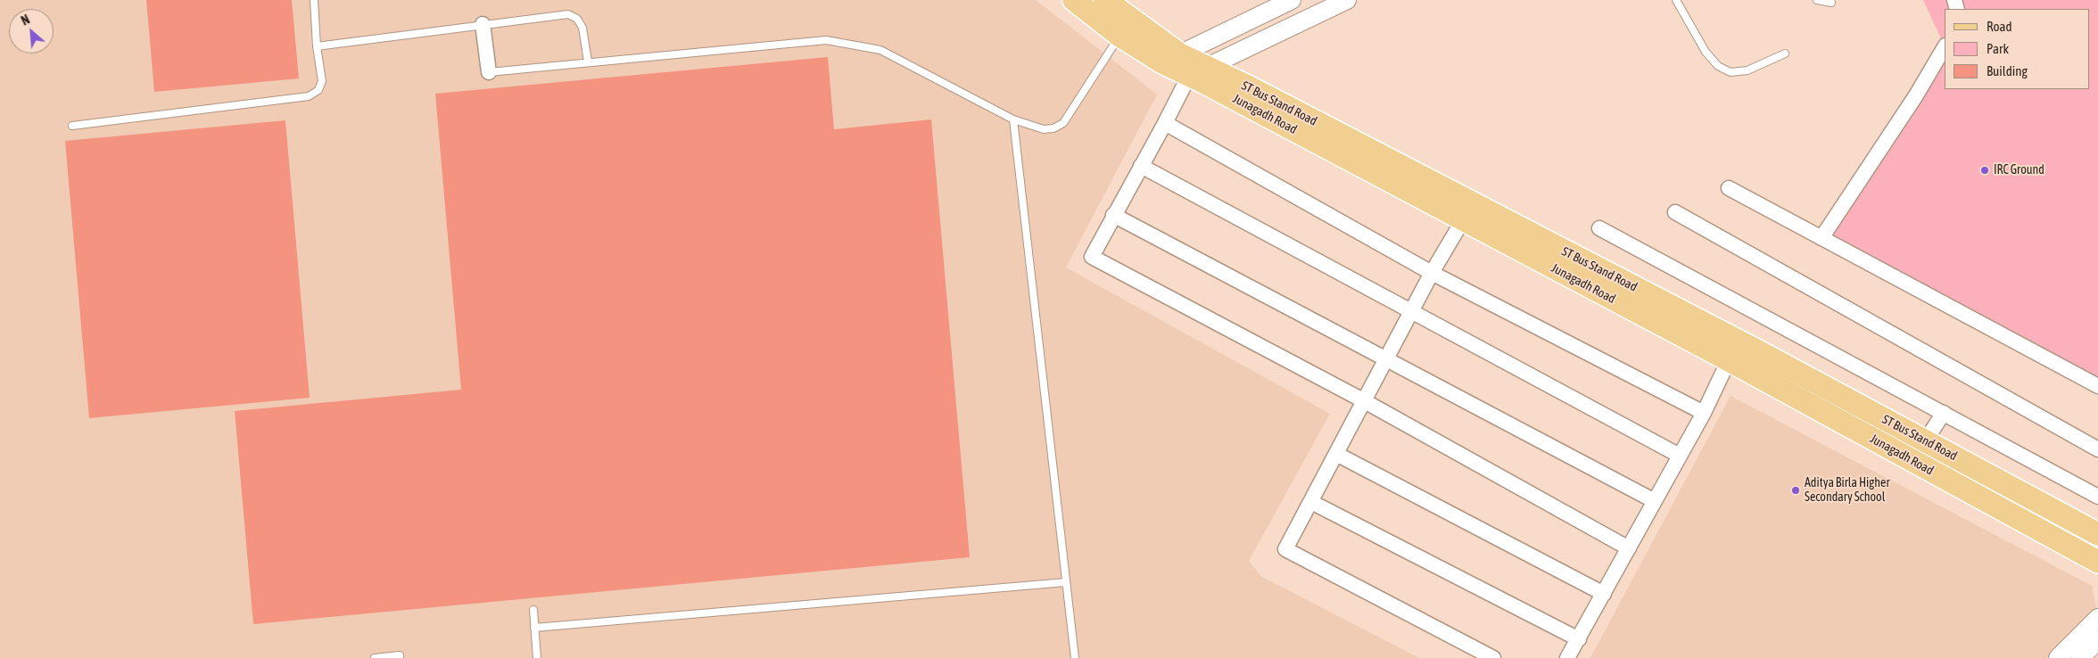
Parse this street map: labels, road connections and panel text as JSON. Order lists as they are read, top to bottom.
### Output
{
  "streets": {
    "main road": ["ST Bus Stand Road", "Junagadh Road"]
  },
  "crossings": [
    ["ST Bus Stand Road", "Junagadh Road"]
  ],
  "places": ["IRC Ground", "Aditya Birla Higher Secondary School"],
  "legend": ["Road", "Park", "Building"],
  "north": "top left"
}
